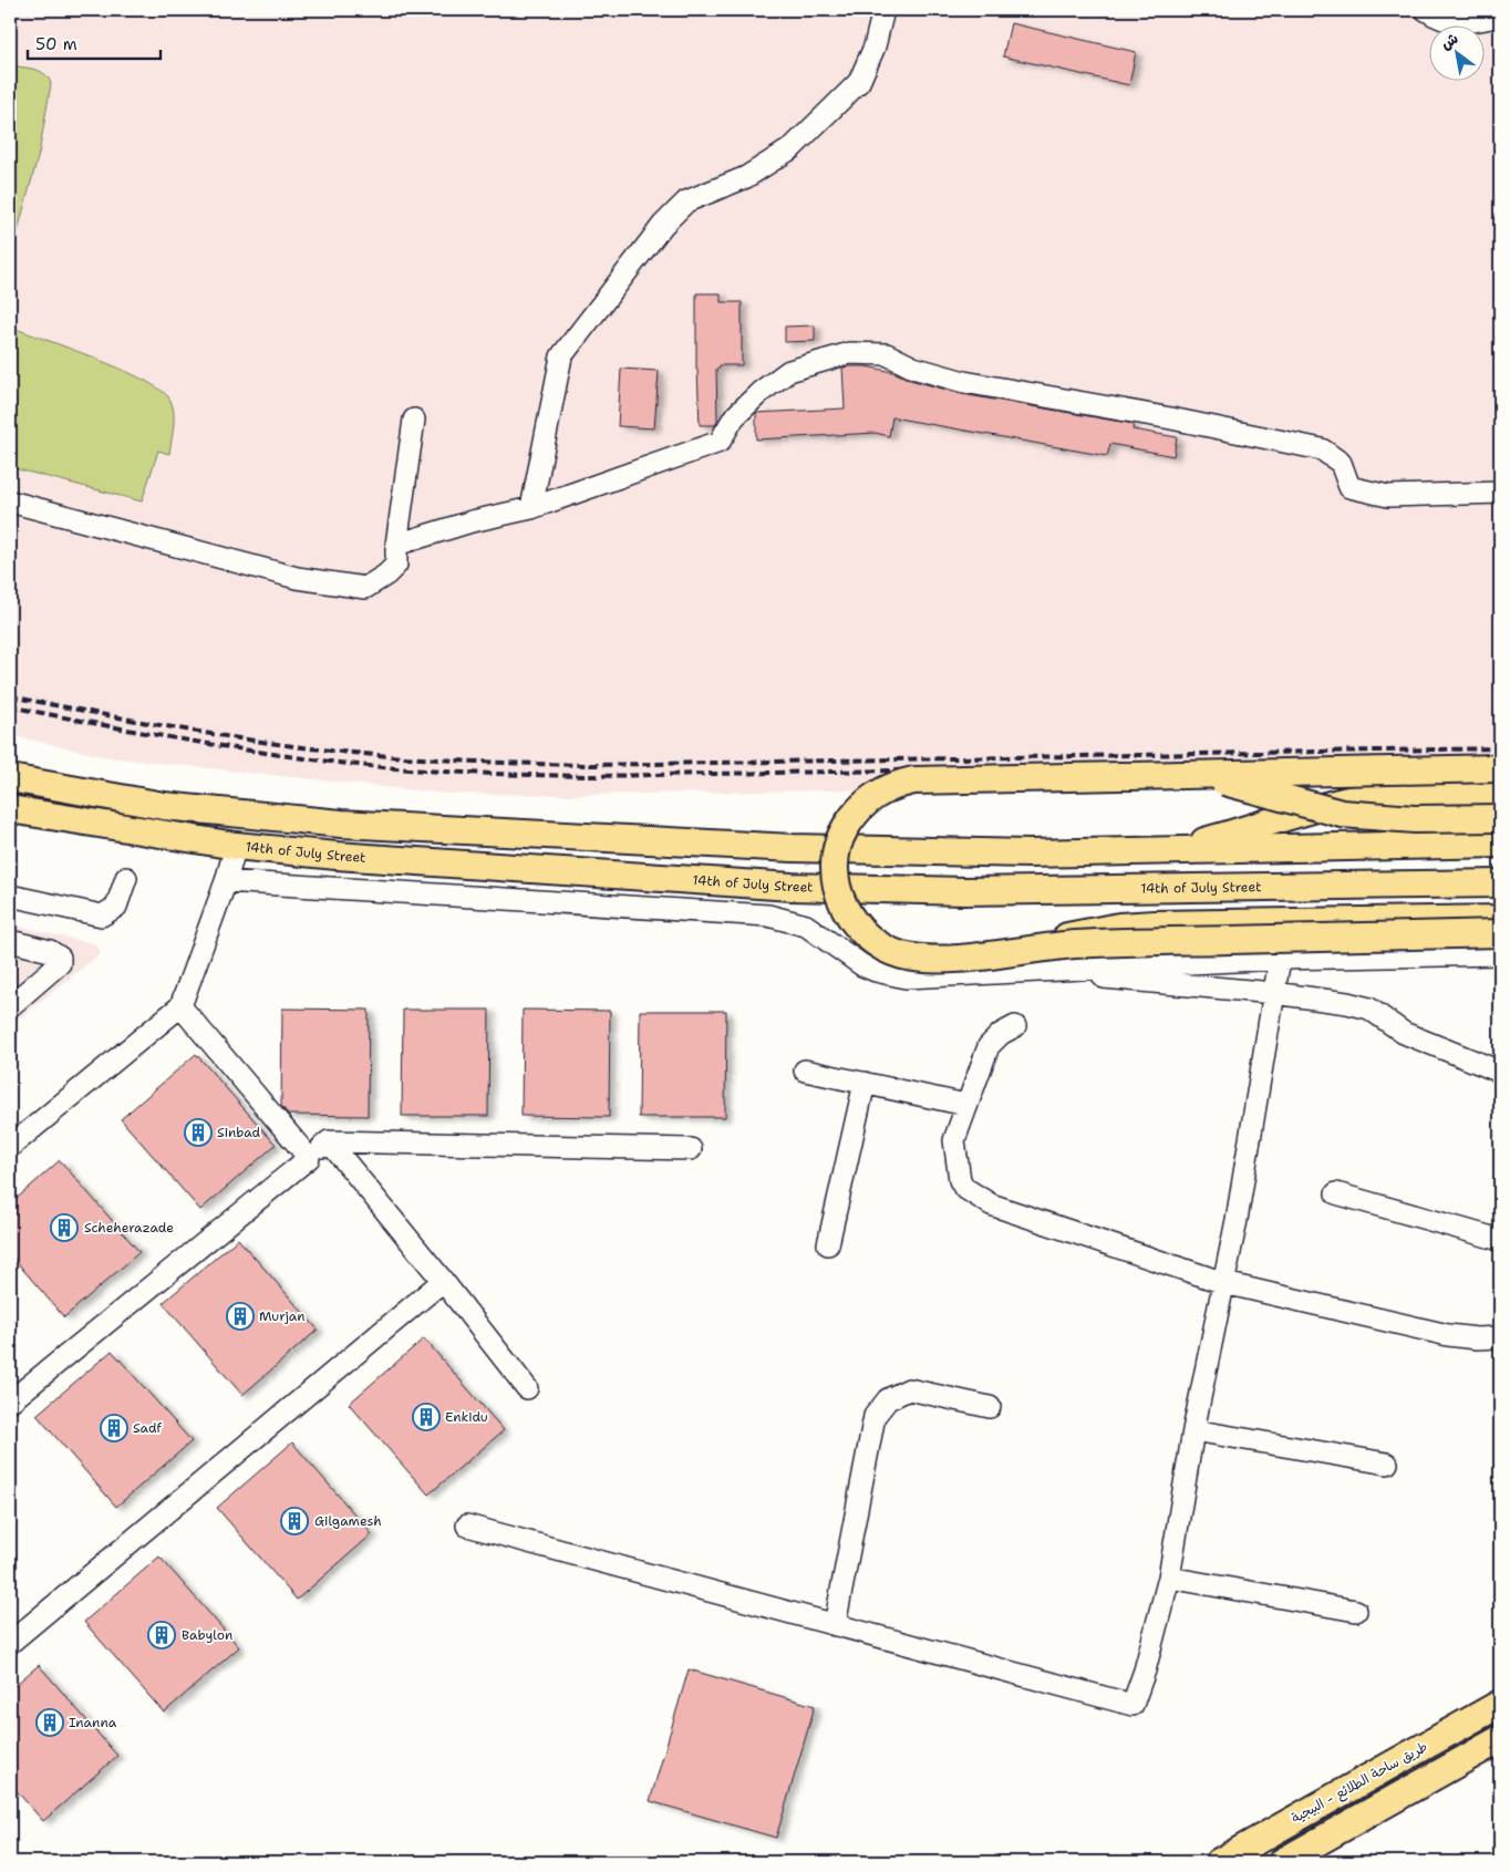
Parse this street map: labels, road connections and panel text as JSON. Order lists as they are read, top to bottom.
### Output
{
  "streets": {
    "main road": ["14th of July Street", "طريق ساحة الطلائع - البيجية"]
  },
  "places": {
    "building": [
      "Sinbad",
      "Scheherazade",
      "Murjan",
      "Enkidu",
      "Sadf",
      "Gilgamesh",
      "Babylon",
      "Inanna"
    ]
  },
  "scale_bar": "50 m",
  "north": "top left"
}
